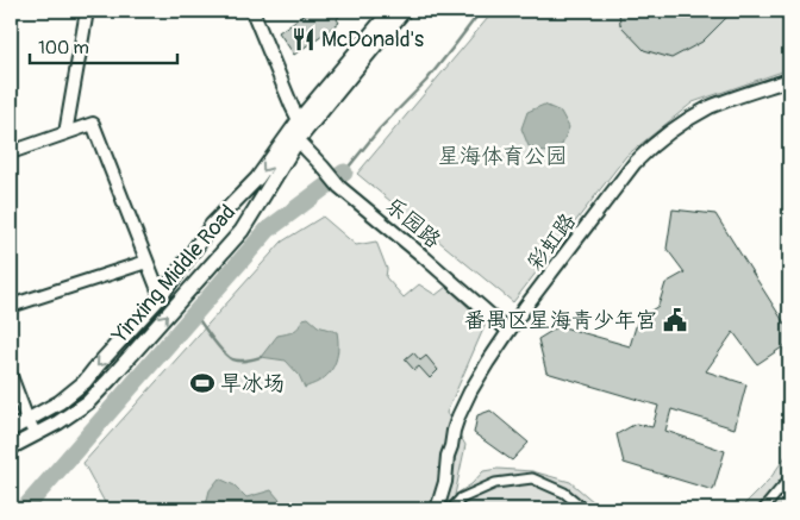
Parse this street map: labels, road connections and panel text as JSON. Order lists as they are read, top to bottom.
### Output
{
  "streets": {
    "street": ["乐园路", "彩虹路", "Yinxing Middle Road"]
  },
  "crossings": [
    ["乐园路", "彩虹路"],
    ["乐园路", "Yinxing Middle Road"]
  ],
  "parks": ["星海体育公园"],
  "places": {
    "restaurant": ["McDonald's"],
    "public building": ["番禺区星海青少年宫"],
    "sports": ["旱冰场"]
  },
  "scale_bar": "100 m"
}
